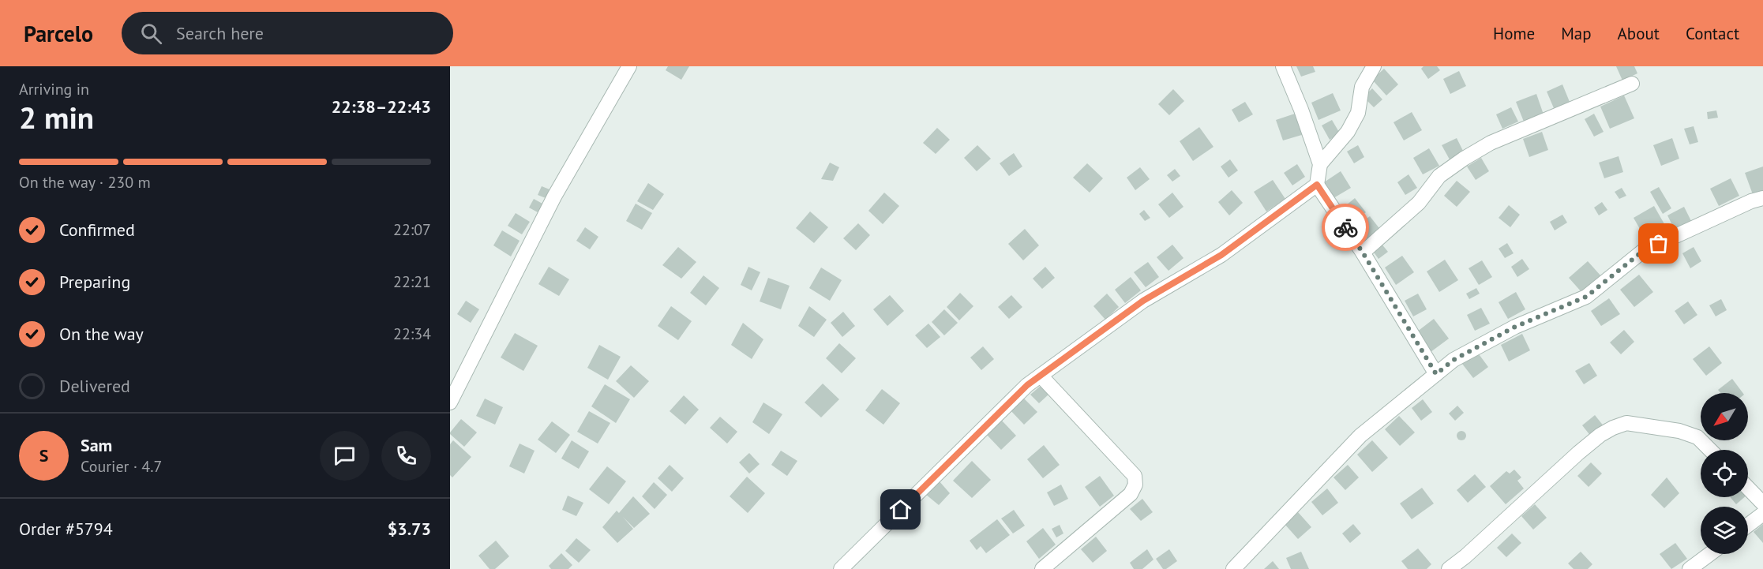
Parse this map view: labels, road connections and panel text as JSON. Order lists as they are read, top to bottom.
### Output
{
  "north": "bottom left",
  "page": {
    "header": "Parcelo",
    "search": "Search here",
    "nav": [
      "Home",
      "Map",
      "About",
      "Contact"
    ],
    "heading": ["2 min", "Arriving in", "22:38–22:43"],
    "panel": [
      "Sam",
      "Courier · 4.7",
      "Order #5794",
      "$3.73"
    ],
    "bar": "On the way · 230 m",
    "list": [
      ["Confirmed", "22:07"],
      ["Preparing", "22:21"],
      ["On the way", "22:34"],
      "Delivered"
    ],
    "round": "S"
  }
}
